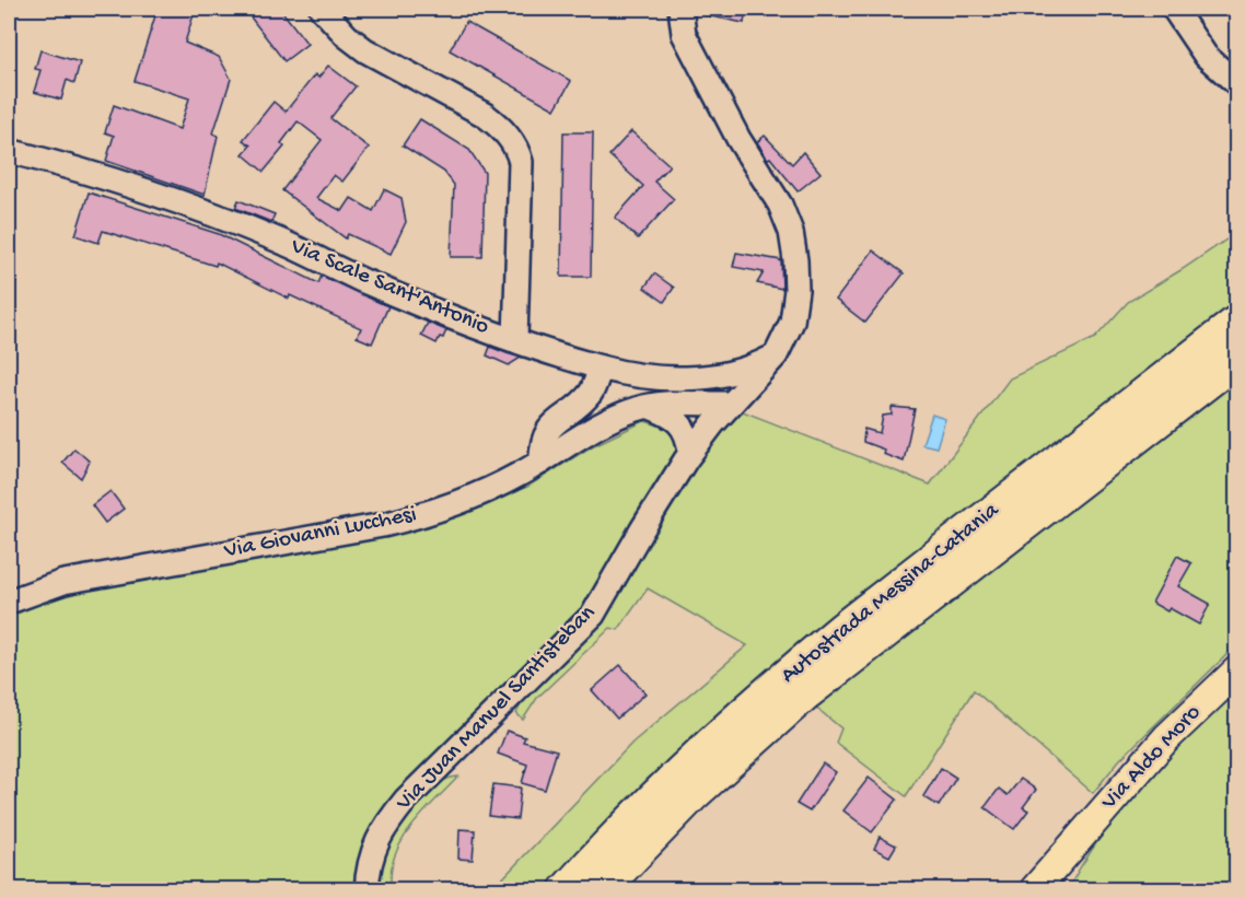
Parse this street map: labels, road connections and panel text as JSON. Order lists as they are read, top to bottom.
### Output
{
  "streets": {
    "highway": ["Autostrada Messina-Catania"],
    "main road": ["Via Aldo Moro"],
    "street": ["Via Scale Sant'Antonio", "Via Giovanni Lucchesi", "Via Juan Manuel Santisteban"]
  },
  "crossings": [
    ["Via Scale Sant'Antonio", "Via Juan Manuel Santisteban"],
    ["Via Giovanni Lucchesi", "Via Juan Manuel Santisteban"]
  ]
}
